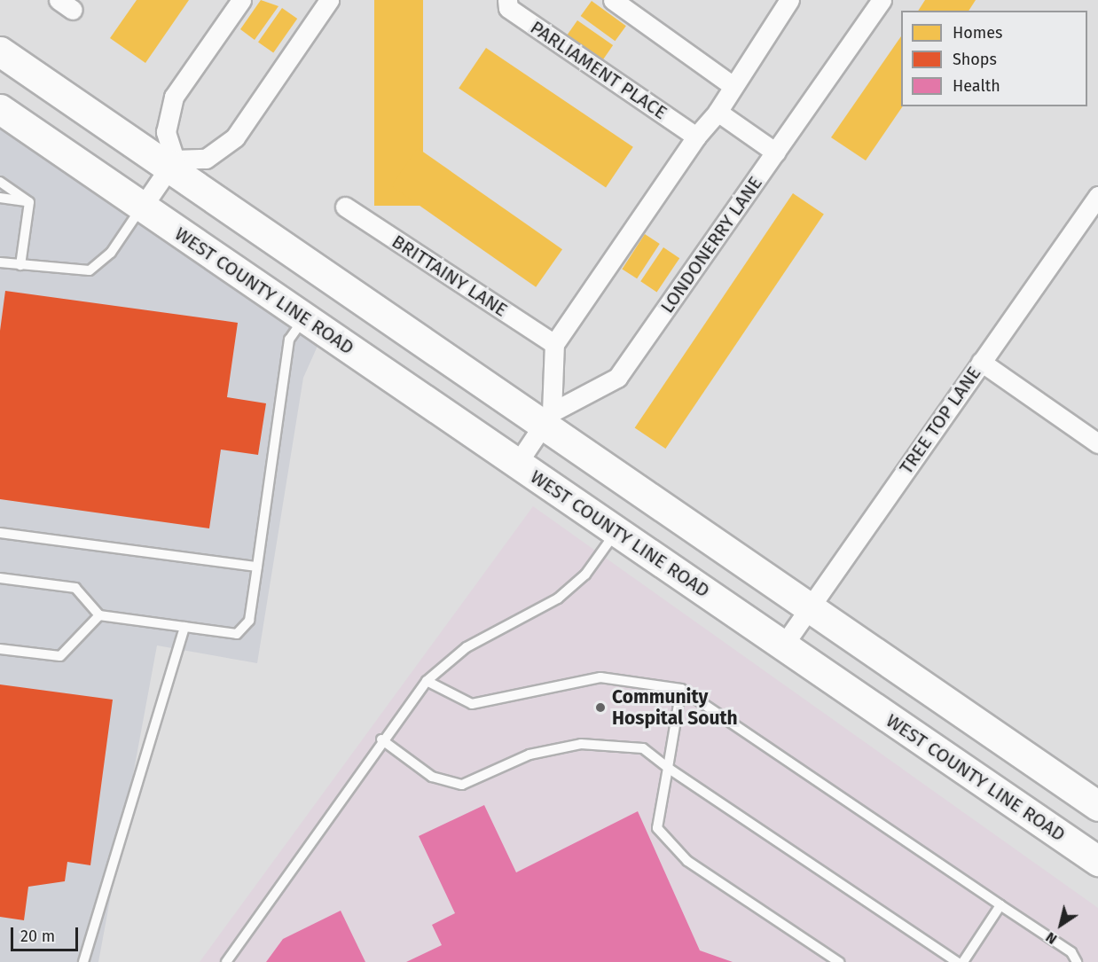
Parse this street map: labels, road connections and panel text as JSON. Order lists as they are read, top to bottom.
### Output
{
  "streets": {
    "main road": ["WEST COUNTY LINE ROAD"],
    "street": [
      "PARLIAMENT PLACE",
      "LONDONERRY LANE",
      "BRITTAINY LANE",
      "TREE TOP LANE"
    ]
  },
  "crossings": [
    ["LONDONERRY LANE", "WEST COUNTY LINE ROAD"],
    ["WEST COUNTY LINE ROAD", "TREE TOP LANE"]
  ],
  "places": ["Community Hospital South"],
  "legend": ["Homes", "Shops", "Health"],
  "scale_bar": "20 m",
  "north": "bottom left"
}
